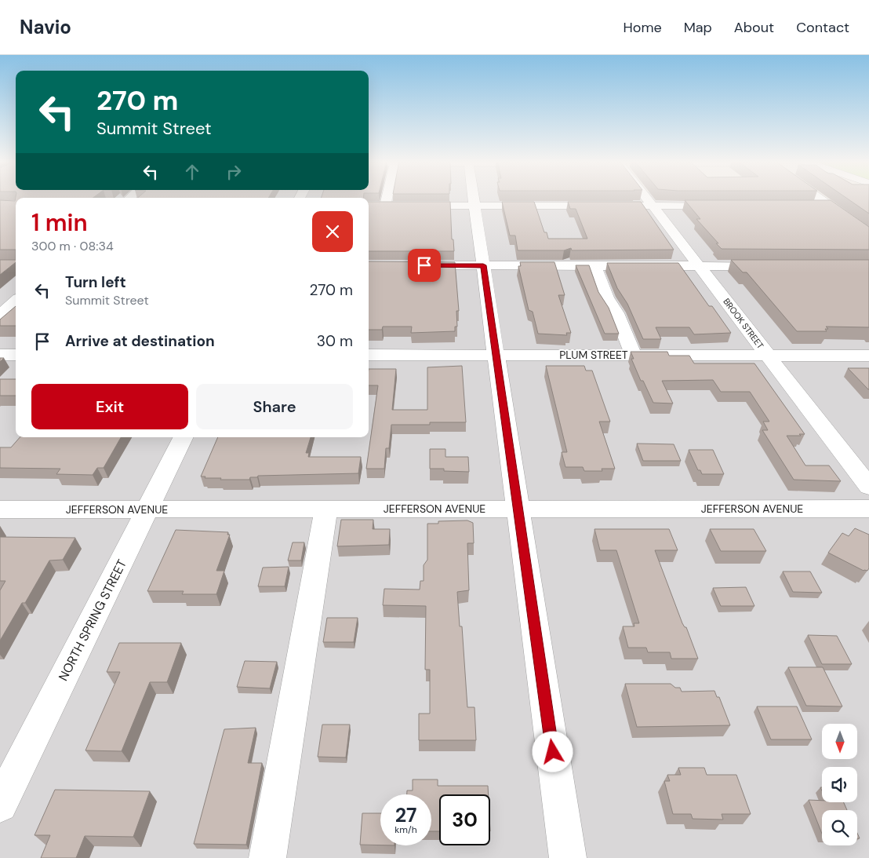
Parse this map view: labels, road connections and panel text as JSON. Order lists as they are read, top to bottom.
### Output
{
  "streets": {
    "street": [
      "BROOK STREET",
      "PLUM STREET",
      "JEFFERSON AVENUE",
      "NORTH SPRING STREET"
    ]
  },
  "crossings": [
    ["BROOK STREET", "PLUM STREET"],
    ["JEFFERSON AVENUE", "NORTH SPRING STREET"]
  ],
  "north": "bottom",
  "page": {
    "header": "Navio",
    "nav": [
      "Home",
      "Map",
      "About",
      "Contact"
    ],
    "turn": ["270 m", "Summit Street"],
    "heading": ["1 min", "300 m · 08:34"],
    "list": [
      {
        "name": "Turn left",
        "note": "Summit Street",
        "value": "270 m"
      },
      {
        "name": "Arrive at destination",
        "value": "30 m"
      }
    ],
    "buttons": ["Exit", "Share"],
    "speed": "27 km/h",
    "limit": "30"
  }
}
